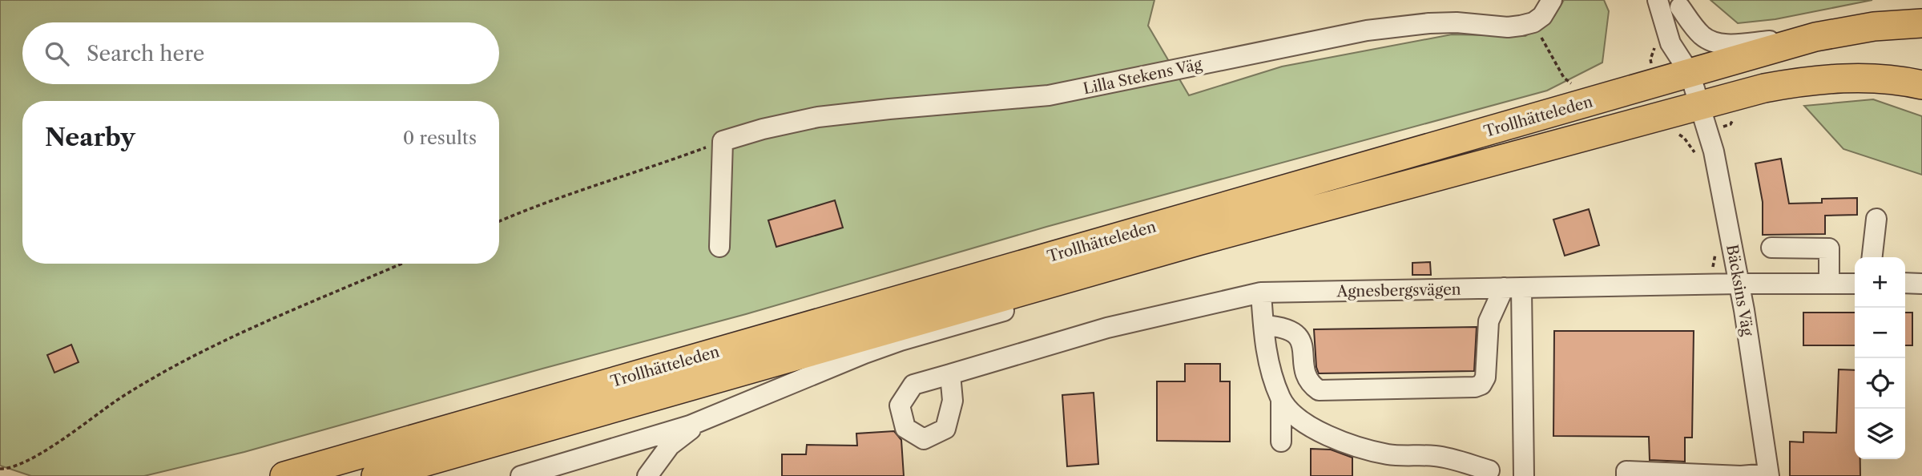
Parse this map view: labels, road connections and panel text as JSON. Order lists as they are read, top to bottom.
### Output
{
  "streets": {
    "highway": ["Trollhätteleden"],
    "street": ["Lilla Stekens Väg", "Agnesbergsvägen", "Bäcksins Väg"]
  },
  "crossings": [
    ["Trollhätteleden", "Bäcksins Väg"],
    ["Agnesbergsvägen", "Bäcksins Väg"]
  ],
  "page": {
    "search": "Search here",
    "heading": ["Nearby", "0 results"],
    "map_buttons": ["+", "−"]
  }
}
